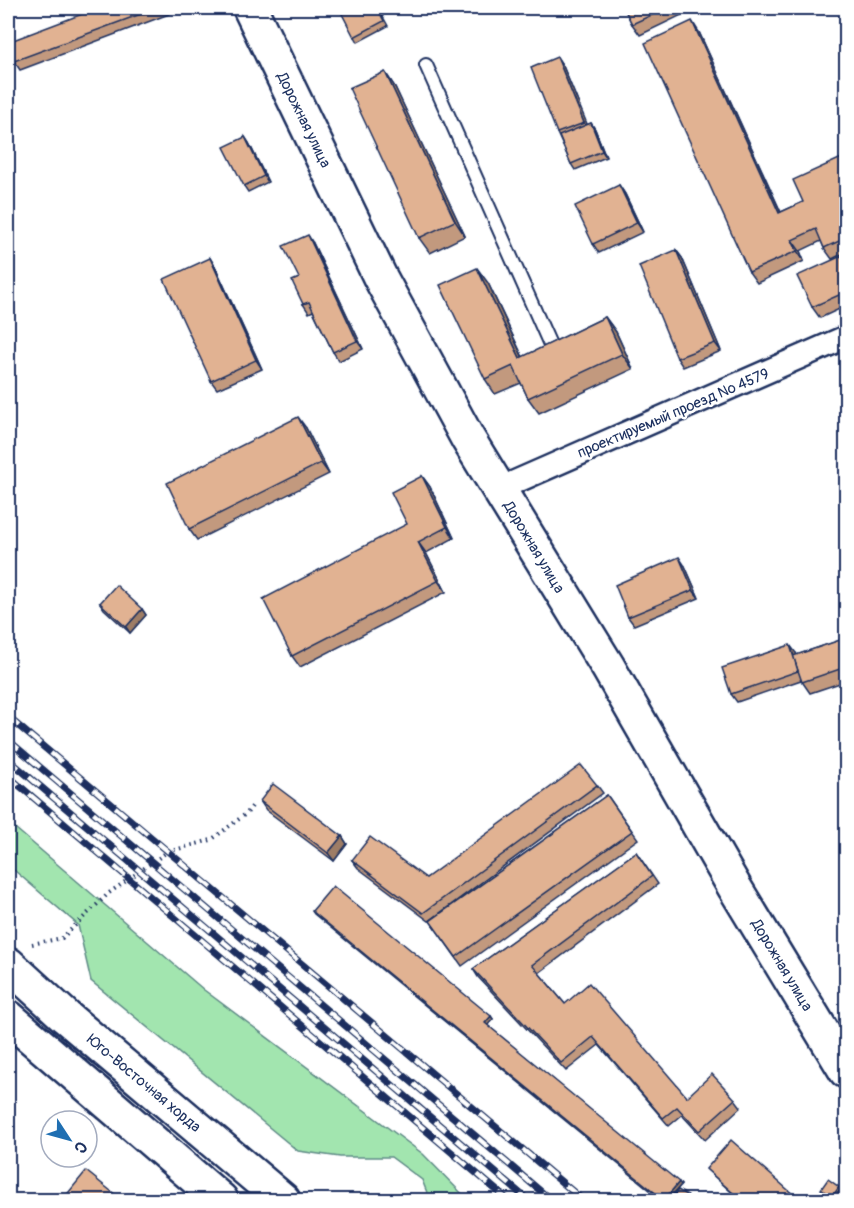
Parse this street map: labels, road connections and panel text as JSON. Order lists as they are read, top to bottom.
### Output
{
  "streets": {
    "main road": ["Дорожная улица", "Юго-Восточная хорда"],
    "street": ["проектируемый проезд № 4579"]
  },
  "crossings": [
    ["Дорожная улица", "проектируемый проезд № 4579"]
  ],
  "north": "bottom right"
}
